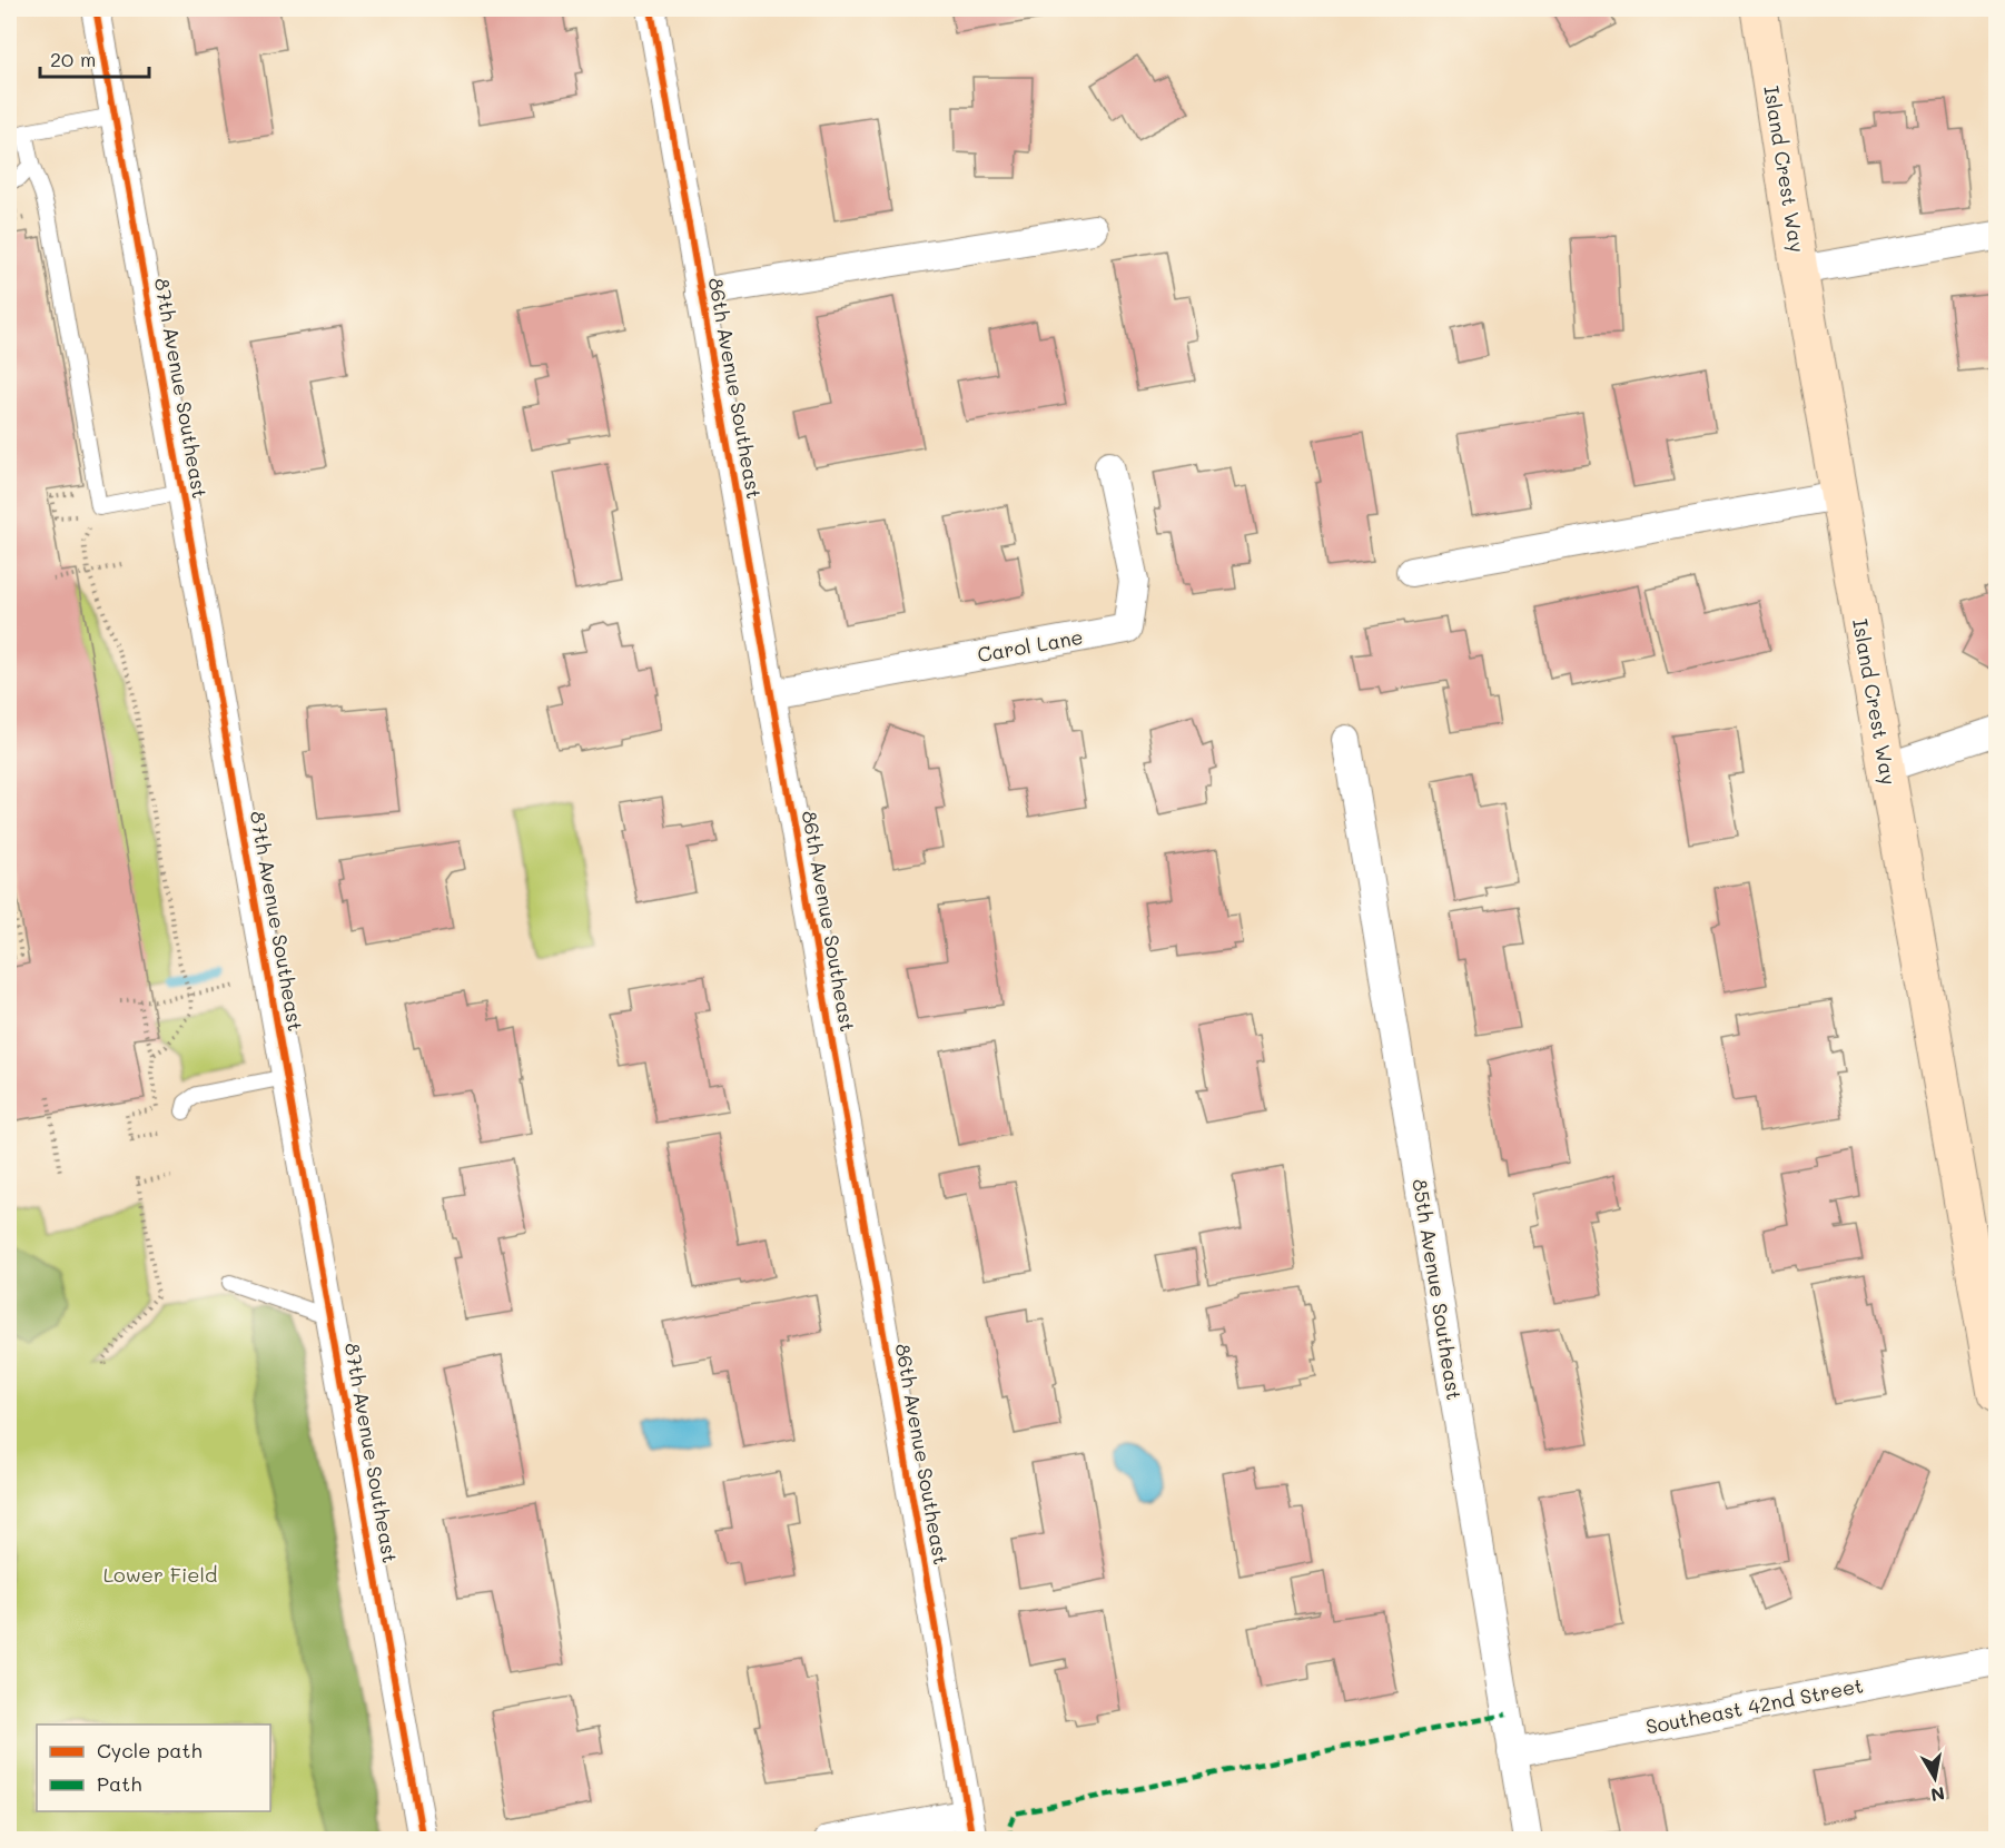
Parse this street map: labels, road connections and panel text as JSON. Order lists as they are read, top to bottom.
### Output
{
  "streets": {
    "main road": ["Island Crest Way"],
    "street": [
      "87th Avenue Southeast",
      "86th Avenue Southeast",
      "Carol Lane",
      "85th Avenue Southeast",
      "Southeast 42nd Street"
    ]
  },
  "crossings": [
    ["86th Avenue Southeast", "Carol Lane"],
    ["85th Avenue Southeast", "Southeast 42nd Street"]
  ],
  "parks": ["Lower Field"],
  "legend": ["Cycle path", "Path"],
  "scale_bar": "20 m",
  "north": "bottom"
}
